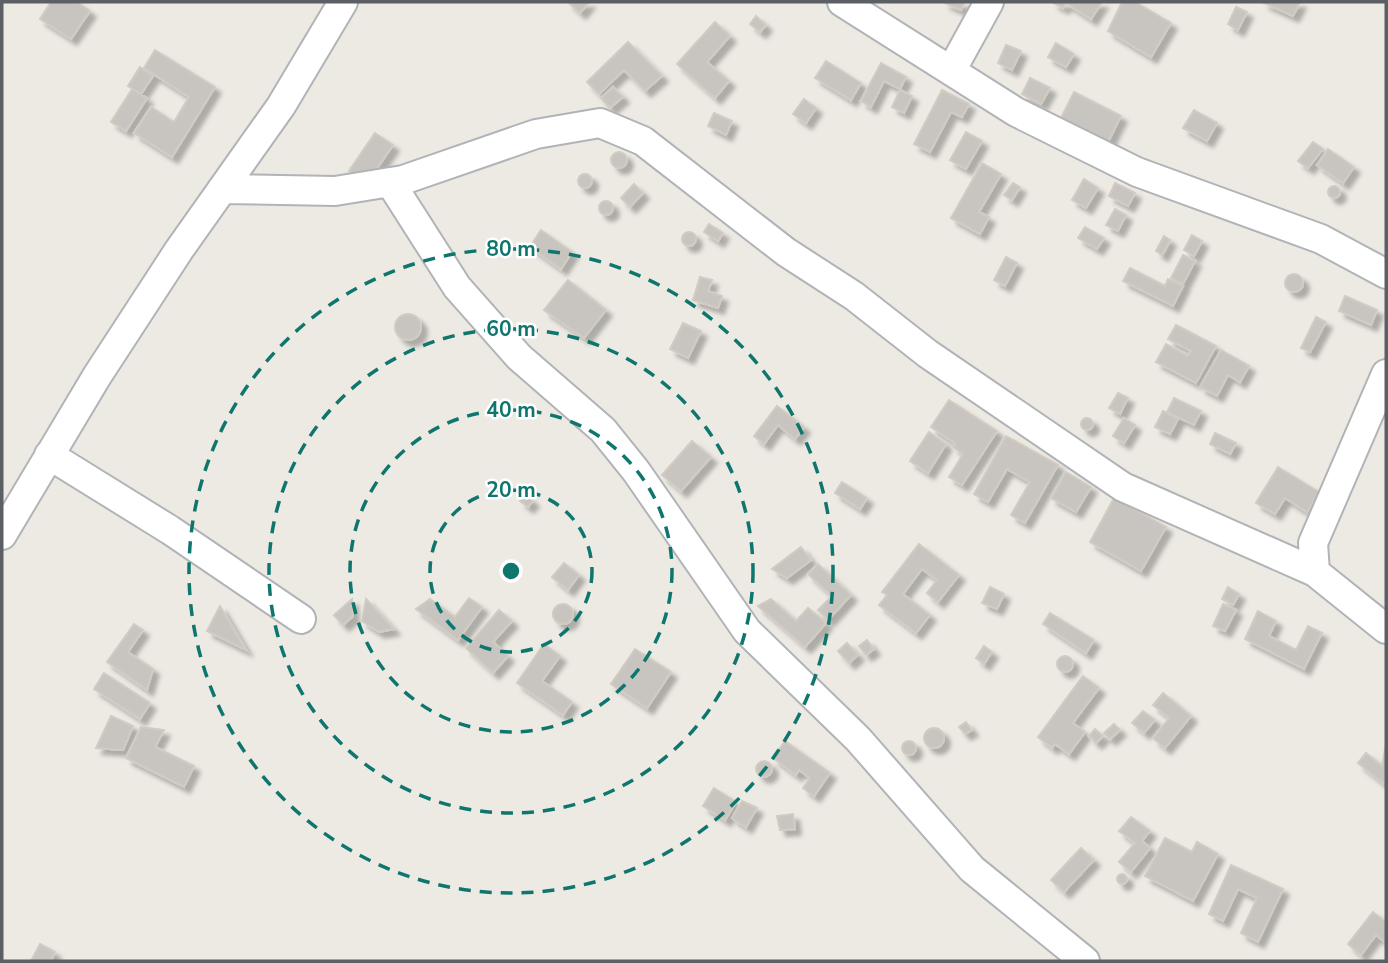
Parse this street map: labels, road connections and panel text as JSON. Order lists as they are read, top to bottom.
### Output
{
  "rings": [
    "80 m",
    "60 m",
    "40 m",
    "20 m"
  ]
}
